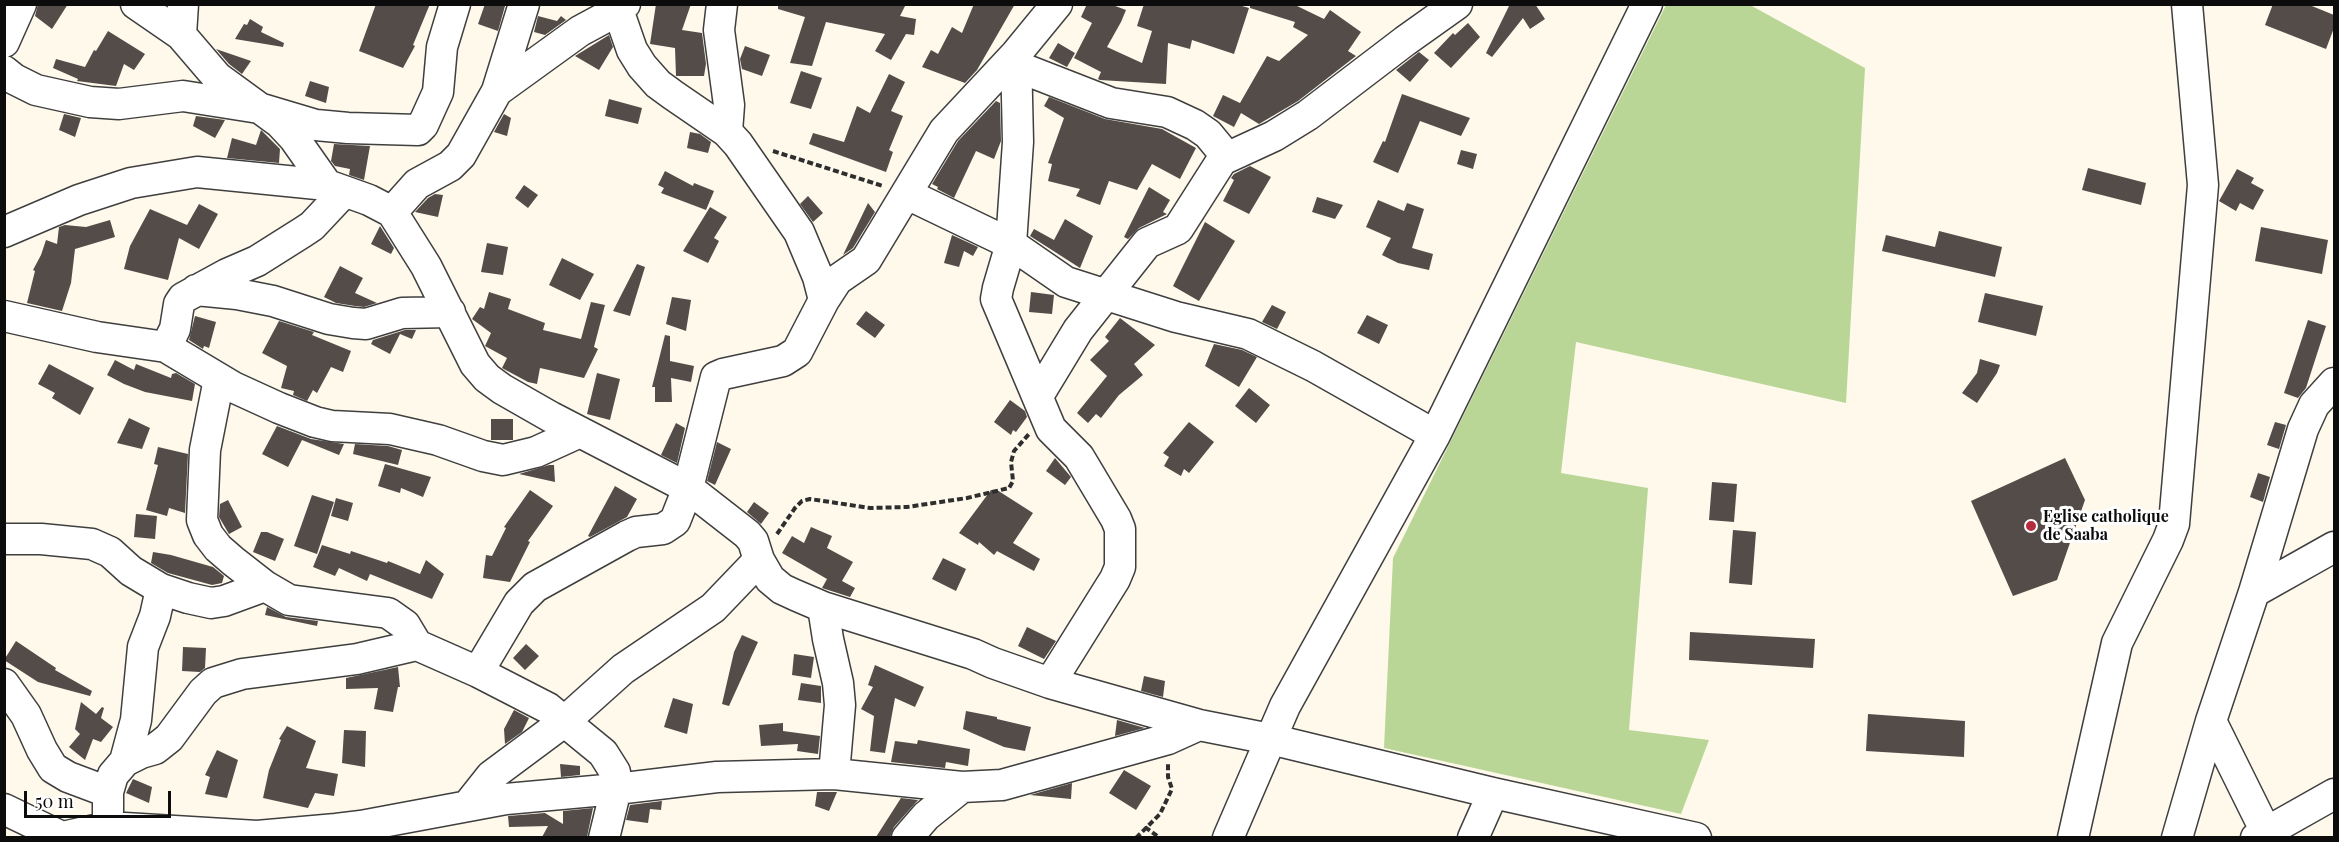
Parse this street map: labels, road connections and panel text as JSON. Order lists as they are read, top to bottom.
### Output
{
  "places": ["Eglise catholique de Saaba"],
  "scale_bar": "50 m"
}
